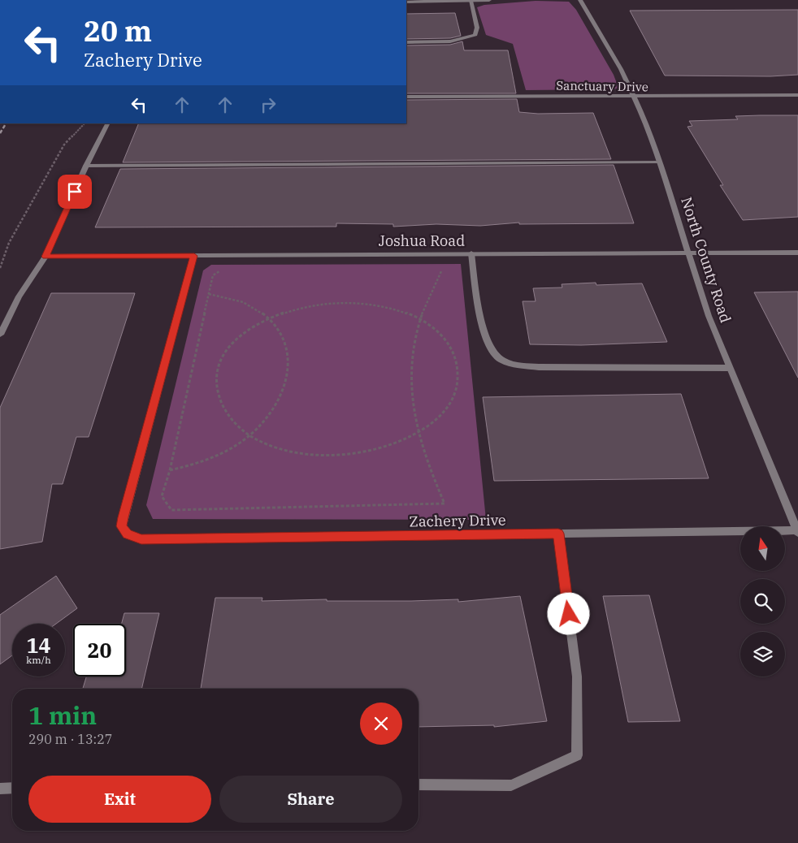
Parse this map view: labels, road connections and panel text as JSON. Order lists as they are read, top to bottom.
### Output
{
  "streets": {
    "street": [
      "Sanctuary Drive",
      "Joshua Road",
      "North County Road",
      "Zachery Drive"
    ]
  },
  "crossings": [
    ["Sanctuary Drive", "North County Road"],
    ["Joshua Road", "North County Road"],
    ["Joshua Road", "Zachery Drive"],
    ["North County Road", "Zachery Drive"]
  ],
  "north": "top",
  "page": {
    "turn": ["20 m", "Zachery Drive"],
    "speed": "14 km/h",
    "limit": "20",
    "heading": ["1 min", "290 m · 13:27"],
    "buttons": ["Exit", "Share"]
  }
}
